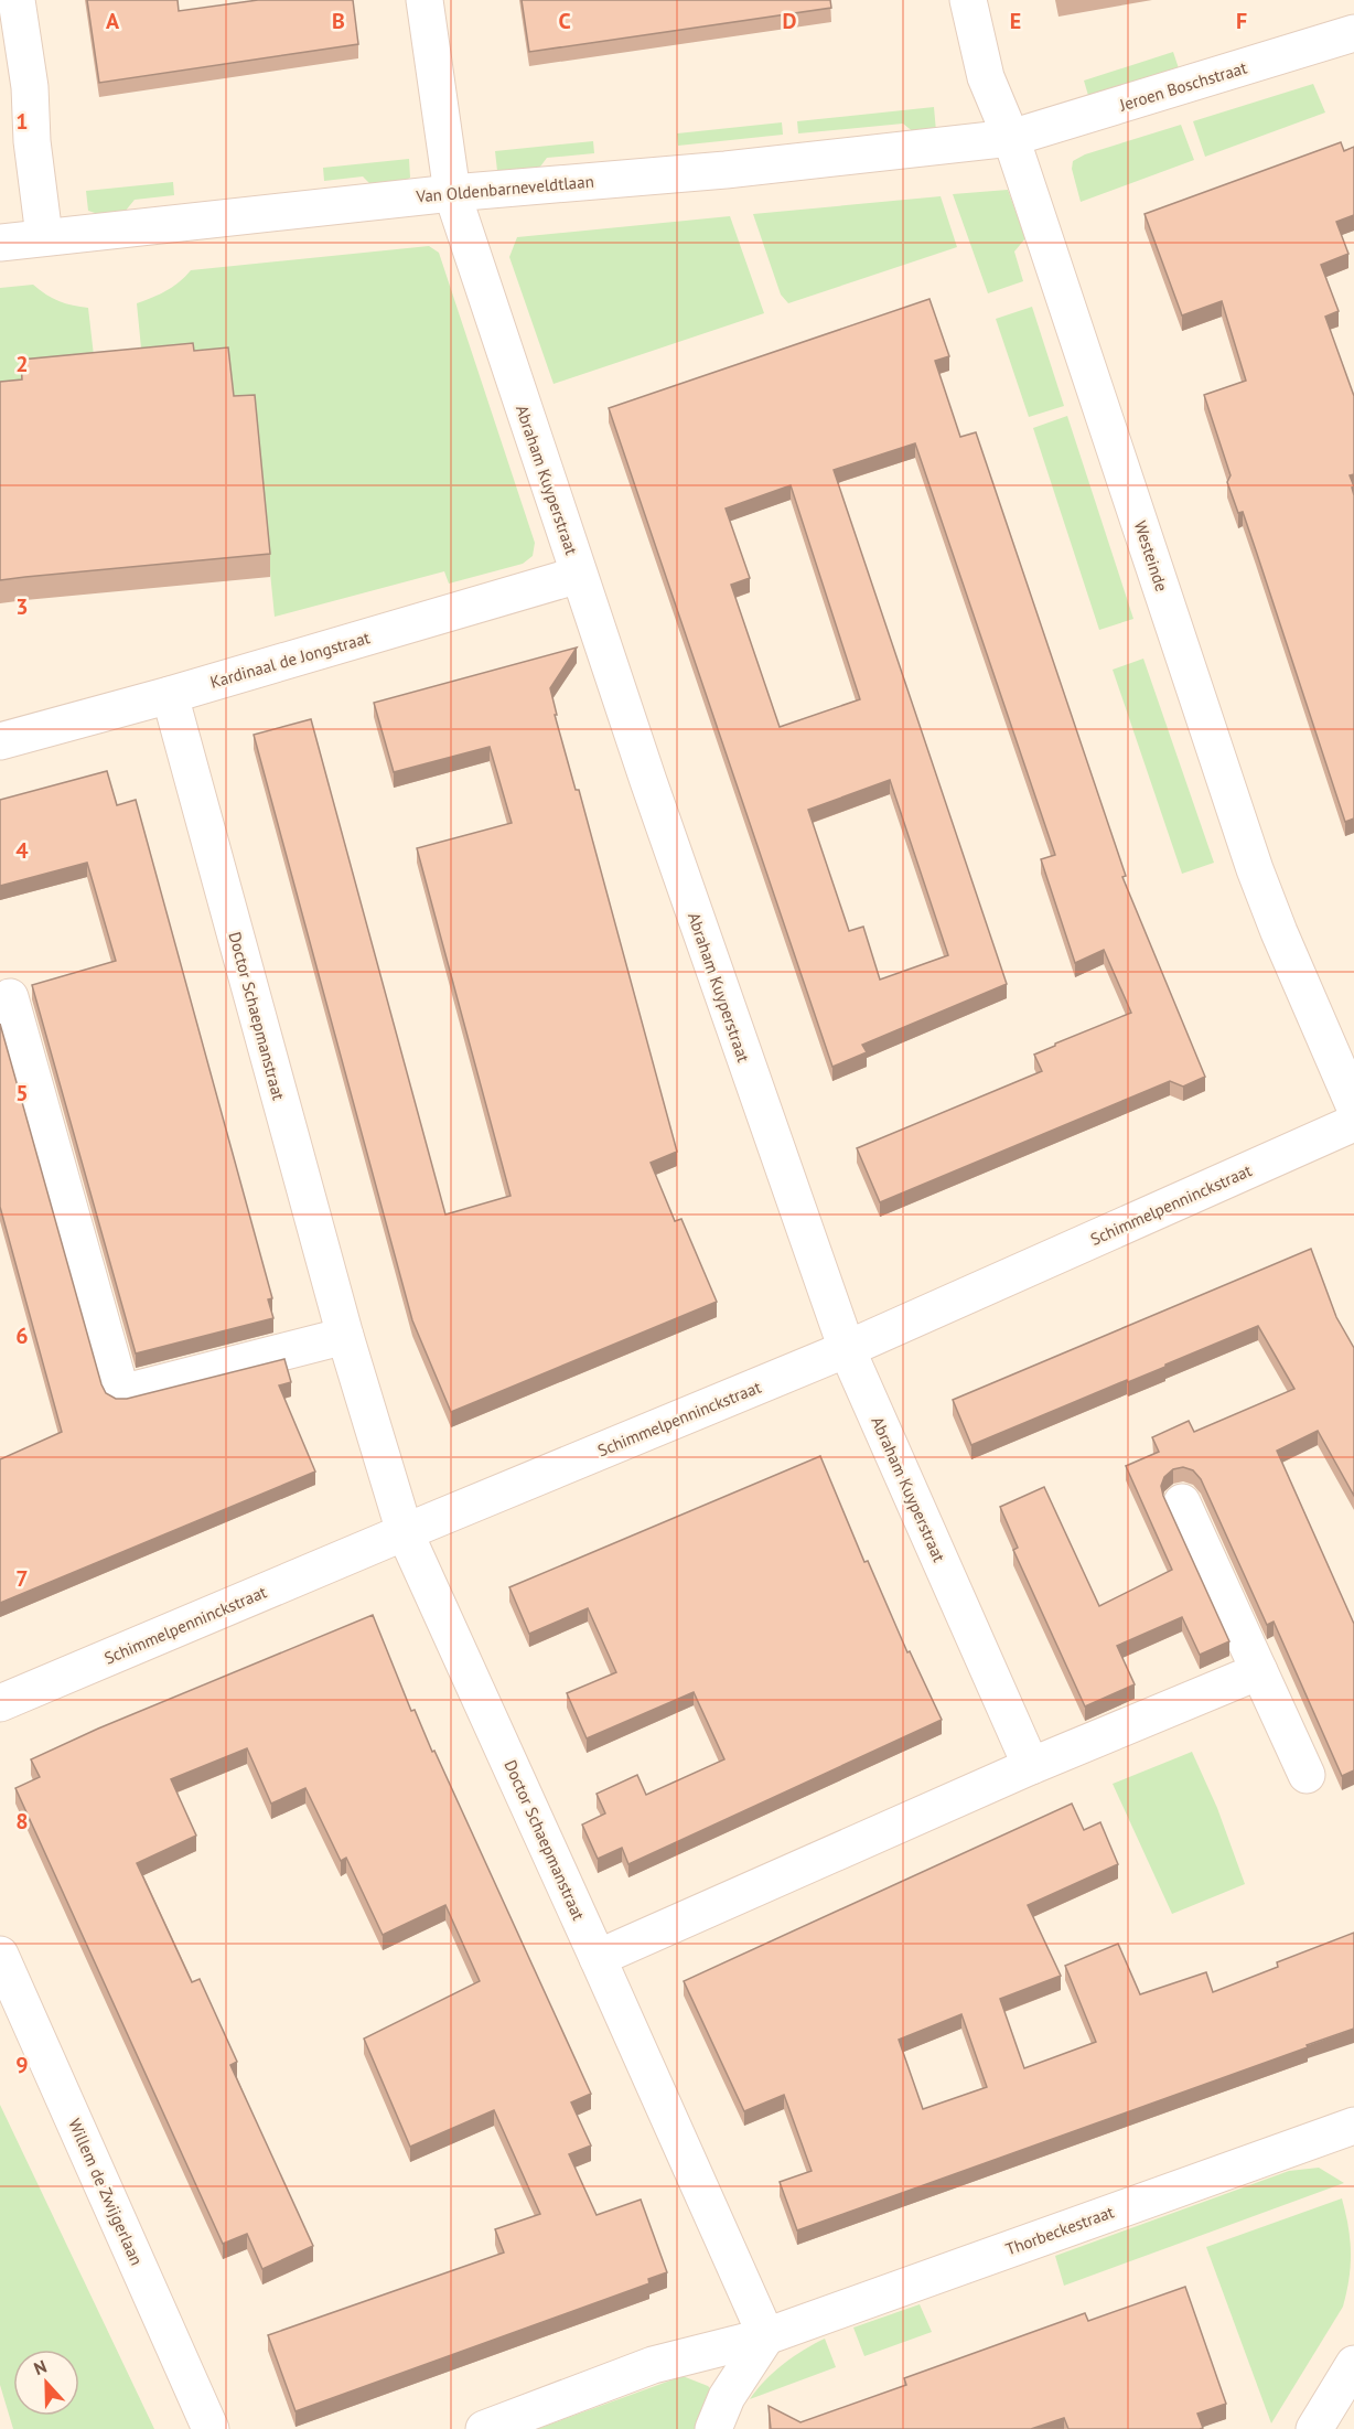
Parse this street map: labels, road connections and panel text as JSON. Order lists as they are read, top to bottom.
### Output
{
  "streets": {
    "street": [
      "Jeroen Boschstraat",
      "Van Oldenbarneveldtlaan",
      "Abraham Kuyperstraat",
      "Westeinde",
      "Kardinaal de Jongstraat",
      "Doctor Schaepmanstraat",
      "Schimmelpenninckstraat",
      "Willem de Zwijgerlaan",
      "Thorbeckestraat"
    ]
  },
  "crossings": [
    ["Jeroen Boschstraat", "Van Oldenbarneveldtlaan"],
    ["Jeroen Boschstraat", "Westeinde"],
    ["Van Oldenbarneveldtlaan", "Abraham Kuyperstraat"],
    ["Van Oldenbarneveldtlaan", "Westeinde"],
    ["Abraham Kuyperstraat", "Kardinaal de Jongstraat"],
    ["Abraham Kuyperstraat", "Schimmelpenninckstraat"],
    ["Kardinaal de Jongstraat", "Doctor Schaepmanstraat"],
    ["Doctor Schaepmanstraat", "Schimmelpenninckstraat"],
    ["Doctor Schaepmanstraat", "Thorbeckestraat"]
  ],
  "north": "top",
  "grid": {
    "columns": [
      "A",
      "B",
      "C",
      "D",
      "E",
      "F"
    ],
    "rows": [
      "1",
      "2",
      "3",
      "4",
      "5",
      "6",
      "7",
      "8",
      "9"
    ]
  }
}
